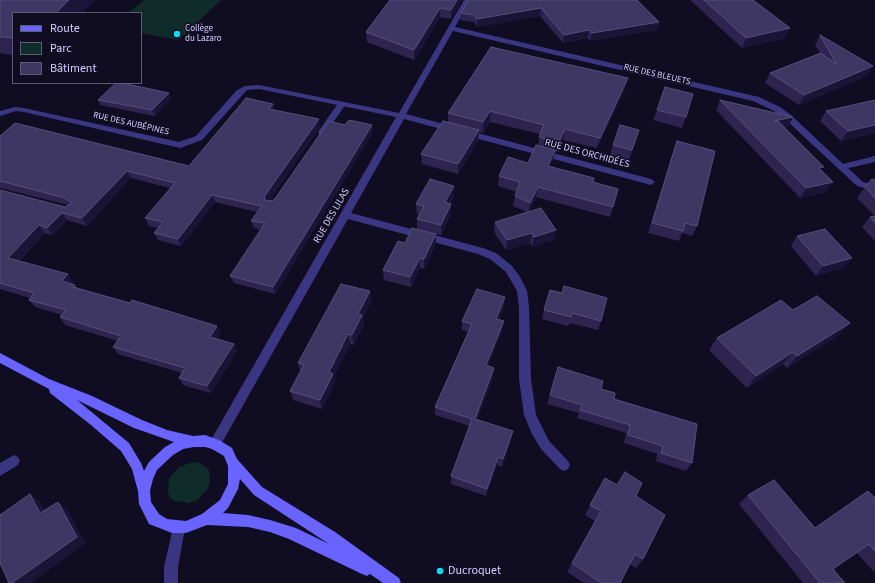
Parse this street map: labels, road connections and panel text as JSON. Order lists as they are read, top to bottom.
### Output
{
  "streets": {
    "street": [
      "RUE DES BLEUETS",
      "RUE DES AUBÉPINES",
      "RUE DES ORCHIDÉES",
      "RUE DES LILAS"
    ]
  },
  "crossings": [
    ["RUE DES BLEUETS", "RUE DES LILAS"],
    ["RUE DES AUBÉPINES", "RUE DES ORCHIDÉES"],
    ["RUE DES AUBÉPINES", "RUE DES LILAS"],
    ["RUE DES ORCHIDÉES", "RUE DES LILAS"]
  ],
  "places": ["Collège du Lazaro", "Ducroquet"],
  "legend": ["Route", "Parc", "Bâtiment"]
}
